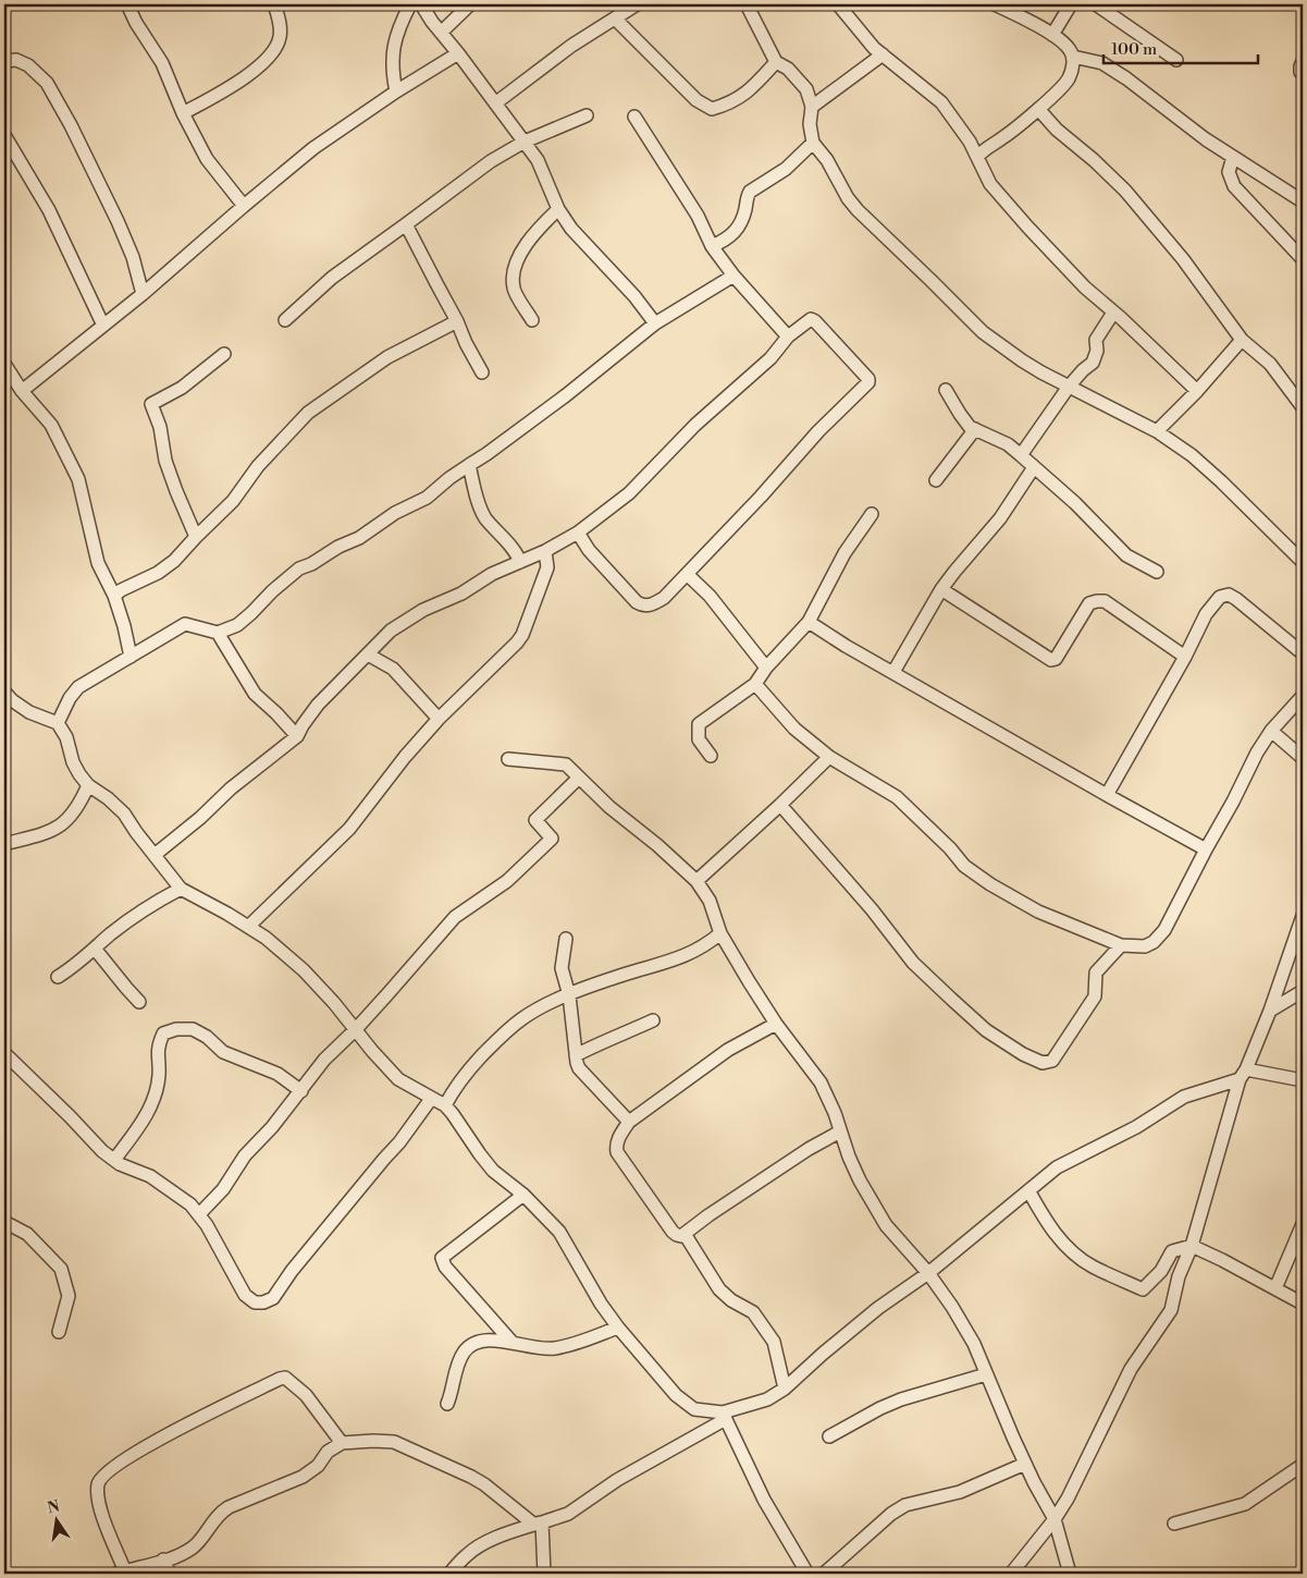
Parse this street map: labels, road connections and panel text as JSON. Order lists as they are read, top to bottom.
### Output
{
  "scale_bar": "100 m",
  "north": "top"
}
